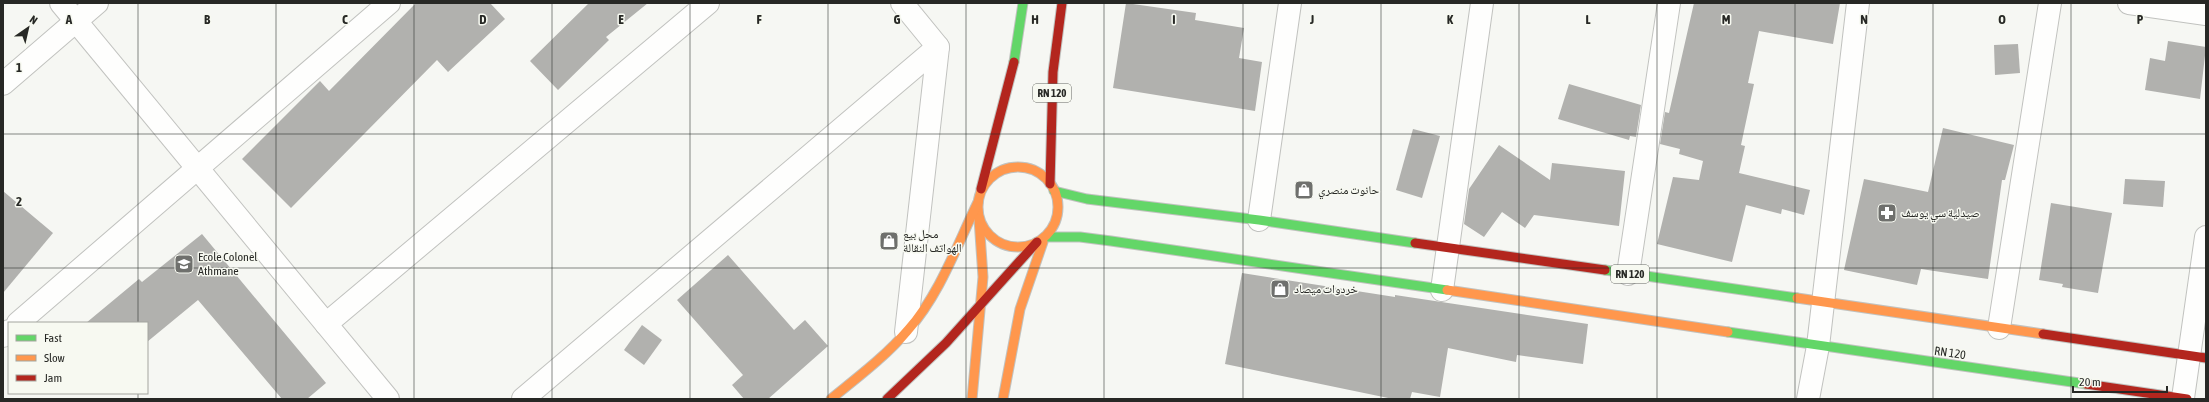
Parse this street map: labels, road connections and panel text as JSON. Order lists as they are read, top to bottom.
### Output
{
  "streets": {
    "main road": ["RN 120"]
  },
  "places": {
    "shop": ["حانوت منصري", "محل بيع الهواتف النقالة", "خردوات ميصاد"],
    "pharmacy": ["صيدلية سي يوسف"],
    "school or university": ["Ecole Colonel Athmane"]
  },
  "legend": ["Fast", "Slow", "Jam"],
  "scale_bar": "20 m",
  "north": "top right",
  "grid": {
    "columns": [
      "A",
      "B",
      "C",
      "D",
      "E",
      "F",
      "G",
      "H",
      "I",
      "J",
      "K",
      "L",
      "M",
      "N",
      "O",
      "P"
    ],
    "rows": ["1", "2"]
  }
}
